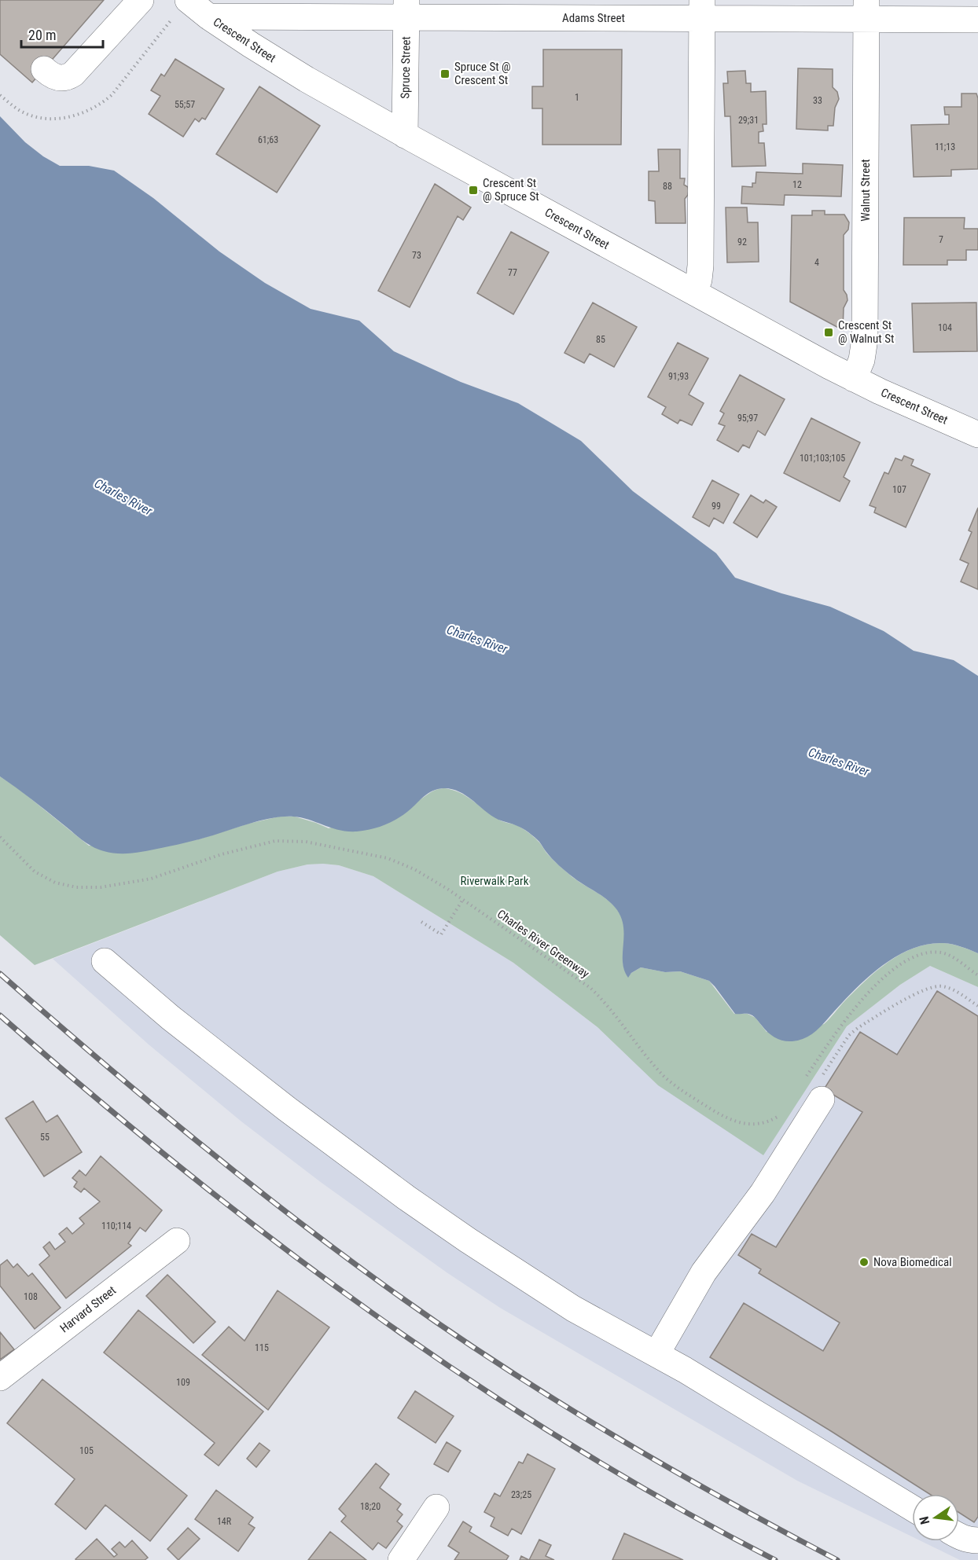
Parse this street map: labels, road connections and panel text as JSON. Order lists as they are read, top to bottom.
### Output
{
  "streets": {
    "street": [
      "Adams Street",
      "Crescent Street",
      "Spruce Street",
      "Walnut Street",
      "Harvard Street"
    ],
    "path": ["Charles River Greenway"]
  },
  "crossings": [
    ["Adams Street", "Crescent Street"],
    ["Adams Street", "Spruce Street"],
    ["Adams Street", "Walnut Street"],
    ["Crescent Street", "Spruce Street"],
    ["Crescent Street", "Walnut Street"]
  ],
  "water": ["Charles River"],
  "parks": ["Riverwalk Park"],
  "places": {
    "transit": ["Spruce St @ Crescent St", "Crescent St @ Spruce St", "Crescent St @ Walnut St"],
    "other": ["Nova Biomedical"]
  },
  "house_numbers": [
    "1",
    "33",
    "55;57",
    "29;31",
    "61;63",
    "11;13",
    "12",
    "88",
    "7",
    "92",
    "73",
    "4",
    "77",
    "104",
    "85",
    "91;93",
    "95;97",
    "101;103;105",
    "107",
    "99",
    "55",
    "110;114",
    "108",
    "115",
    "109",
    "105",
    "23;25",
    "18;20",
    "14R"
  ],
  "scale_bar": "20 m",
  "north": "left"
}
